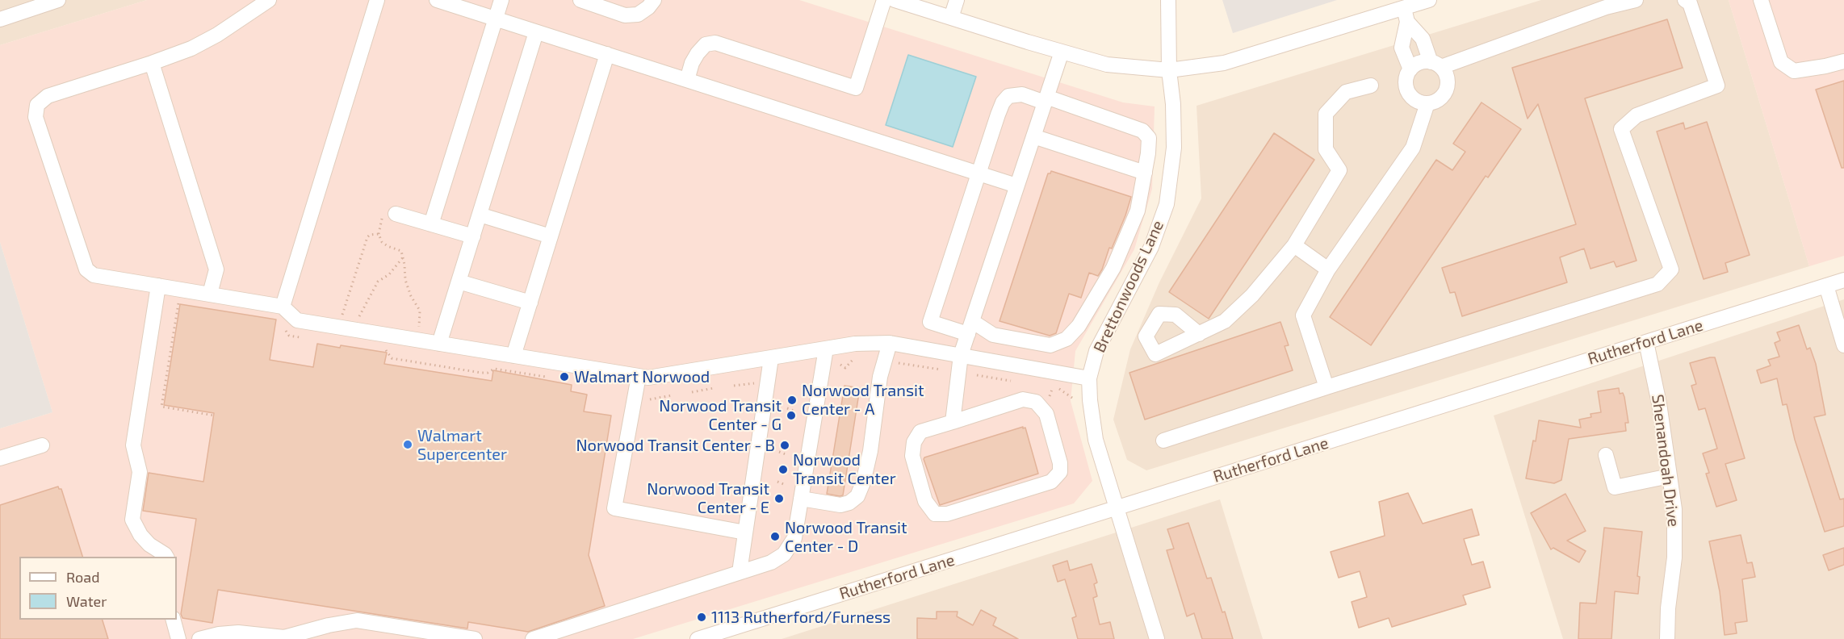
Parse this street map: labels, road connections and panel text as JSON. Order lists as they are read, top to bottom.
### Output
{
  "streets": {
    "street": ["Brettonwoods Lane", "Rutherford Lane", "Shenandoah Drive"]
  },
  "crossings": [
    ["Brettonwoods Lane", "Rutherford Lane"],
    ["Rutherford Lane", "Shenandoah Drive"]
  ],
  "places": [
    "Walmart Norwood",
    "Norwood Transit Center - A",
    "Norwood Transit Center - G",
    "Walmart Supercenter",
    "Norwood Transit Center - B",
    "Norwood Transit Center",
    "Norwood Transit Center - E",
    "Norwood Transit Center - D",
    "1113 Rutherford/Furness"
  ],
  "legend": ["Road", "Water"]
}
